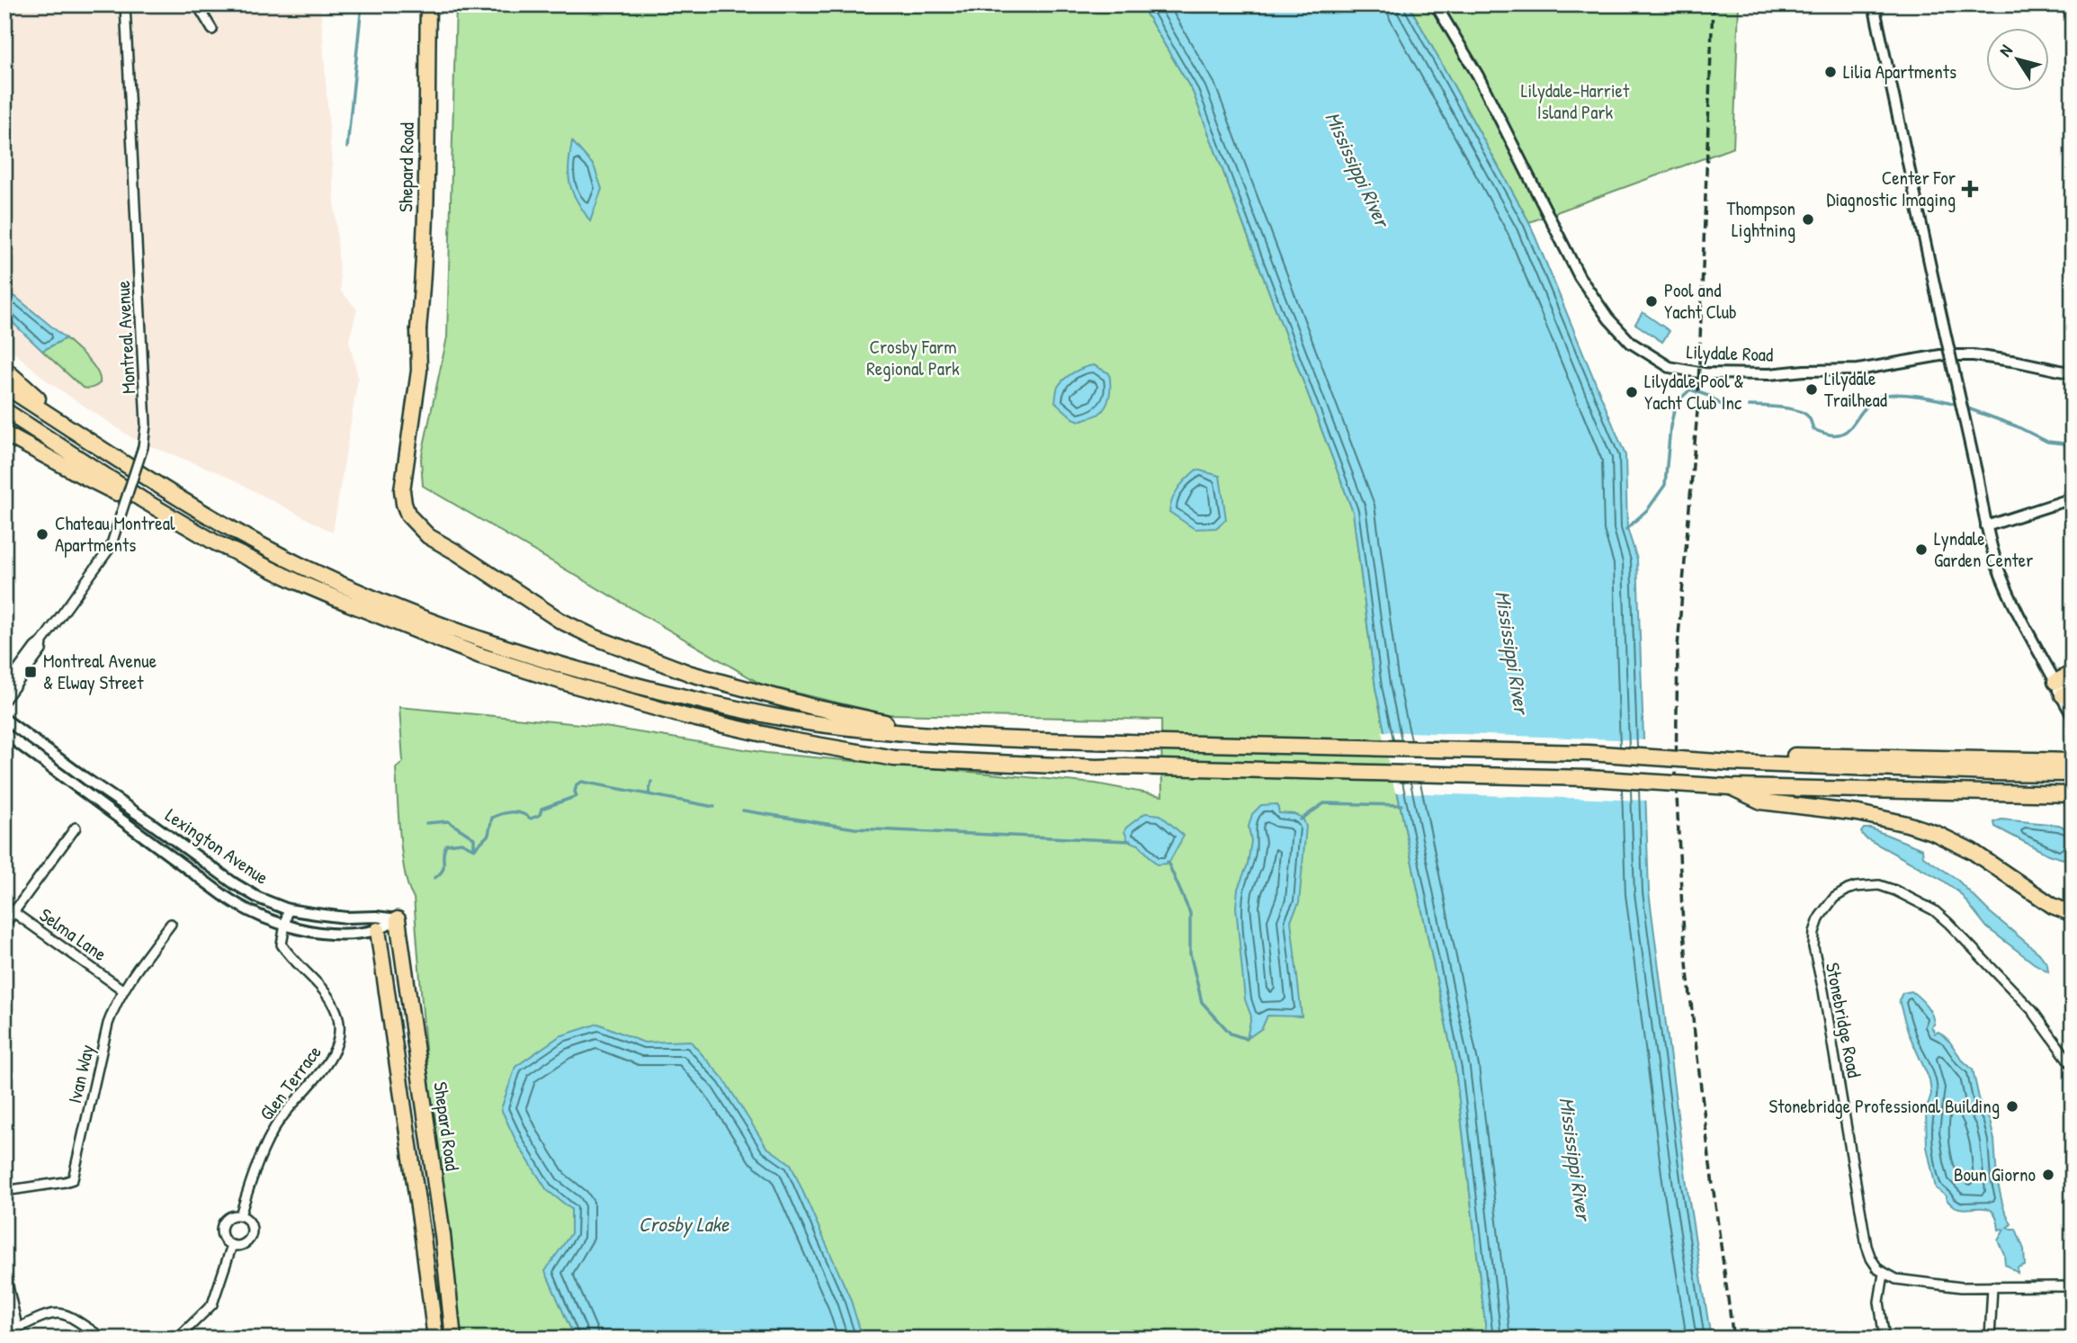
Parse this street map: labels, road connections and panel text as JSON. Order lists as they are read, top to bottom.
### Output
{
  "streets": {
    "highway": ["Shepard Road"],
    "street": [
      "Montreal Avenue",
      "Lilydale Road",
      "Lexington Avenue",
      "Selma Lane",
      "Stonebridge Road",
      "Ivan Way",
      "Glen Terrace"
    ]
  },
  "crossings": [
    ["Shepard Road", "Lexington Avenue"],
    ["Lexington Avenue", "Glen Terrace"],
    ["Selma Lane", "Ivan Way"]
  ],
  "water": ["Mississippi River", "Crosby Lake"],
  "parks": ["Lilydale-Harriet Island Park", "Crosby Farm Regional Park"],
  "places": {
    "other": [
      "Lilia Apartments",
      "Thompson Lightning",
      "Pool and Yacht Club",
      "Lilydale Trailhead",
      "Lilydale Pool & Yacht Club Inc",
      "Chateau Montreal Apartments",
      "Lyndale Garden Center",
      "Stonebridge Professional Building",
      "Boun Giorno"
    ],
    "health": ["Center For Diagnostic Imaging"],
    "transit": ["Montreal Avenue & Elway Street"]
  },
  "north": "top left"
}
